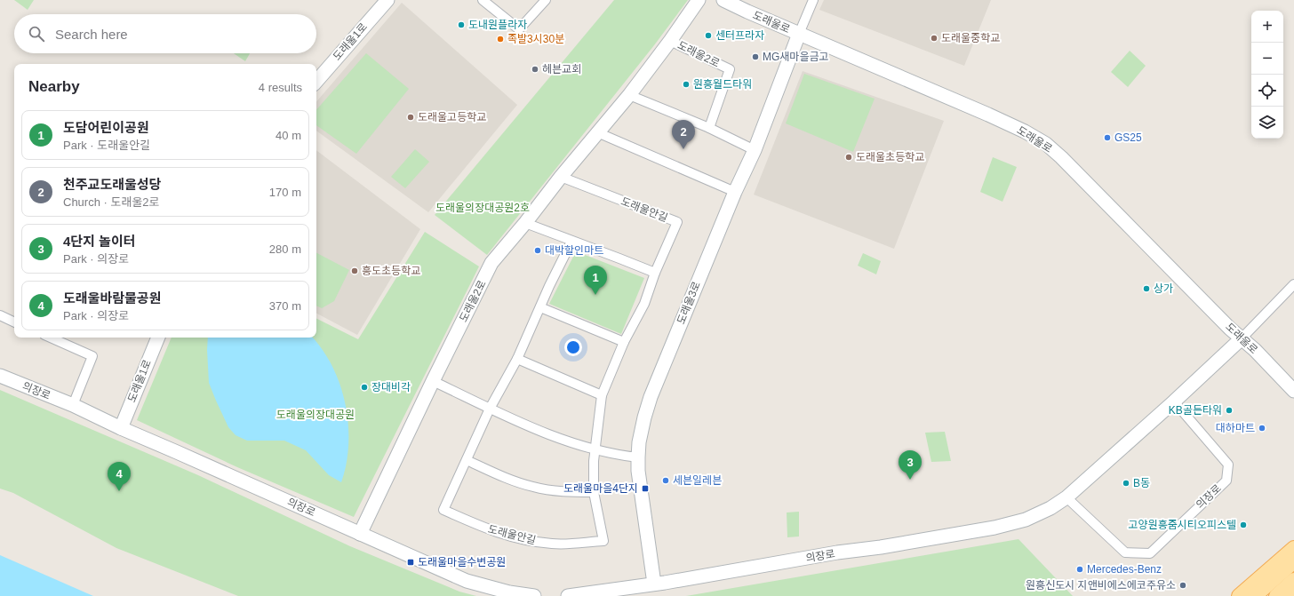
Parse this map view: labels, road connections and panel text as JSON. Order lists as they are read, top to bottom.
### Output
{
  "streets": {
    "street": [
      "도래울로",
      "도래울1로",
      "도래울2로",
      "도래울안길",
      "도래울3로",
      "의장로"
    ]
  },
  "crossings": [
    ["도래울로", "도래울3로"],
    ["도래울로", "의장로"],
    ["도래울1로", "의장로"],
    ["도래울2로", "도래울안길"],
    ["도래울2로", "의장로"],
    ["도래울3로", "의장로"]
  ],
  "parks": ["도래울의장대공원2호", "도래울의장대공원"],
  "places": {
    "other": [
      "도내원플라자",
      "센터프라자",
      "도래울중학교",
      "족발3시30분",
      "MG새마을금고",
      "헤븐교회",
      "원흥월드타워",
      "도래울고등학교",
      "GS25",
      "도래울초등학교",
      "대박할인마트",
      "흥도초등학교",
      "상가",
      "장대비각",
      "KB골든타워",
      "대하마트",
      "세븐일레븐",
      "B동",
      "고양원흥줌시티오피스텔",
      "Mercedes-Benz",
      "원흥신도시 지앤비에스에코주유소"
    ],
    "transit": ["도래울마을4단지", "도래울마을수변공원"]
  },
  "page": {
    "map_buttons": ["+", "−"],
    "search": "Search here",
    "heading": ["Nearby", "4 results"],
    "list": [
      {
        "mark": "1",
        "name": "도담어린이공원",
        "note": "Park · 도래울안길",
        "value": "40 m"
      },
      {
        "mark": "2",
        "name": "천주교도래울성당",
        "note": "Church · 도래울2로",
        "value": "170 m"
      },
      {
        "mark": "3",
        "name": "4단지 놀이터",
        "note": "Park · 의장로",
        "value": "280 m"
      },
      {
        "mark": "4",
        "name": "도래울바람물공원",
        "note": "Park · 의장로",
        "value": "370 m"
      }
    ],
    "pins": [
      "2",
      "1",
      "3",
      "4"
    ]
  }
}
